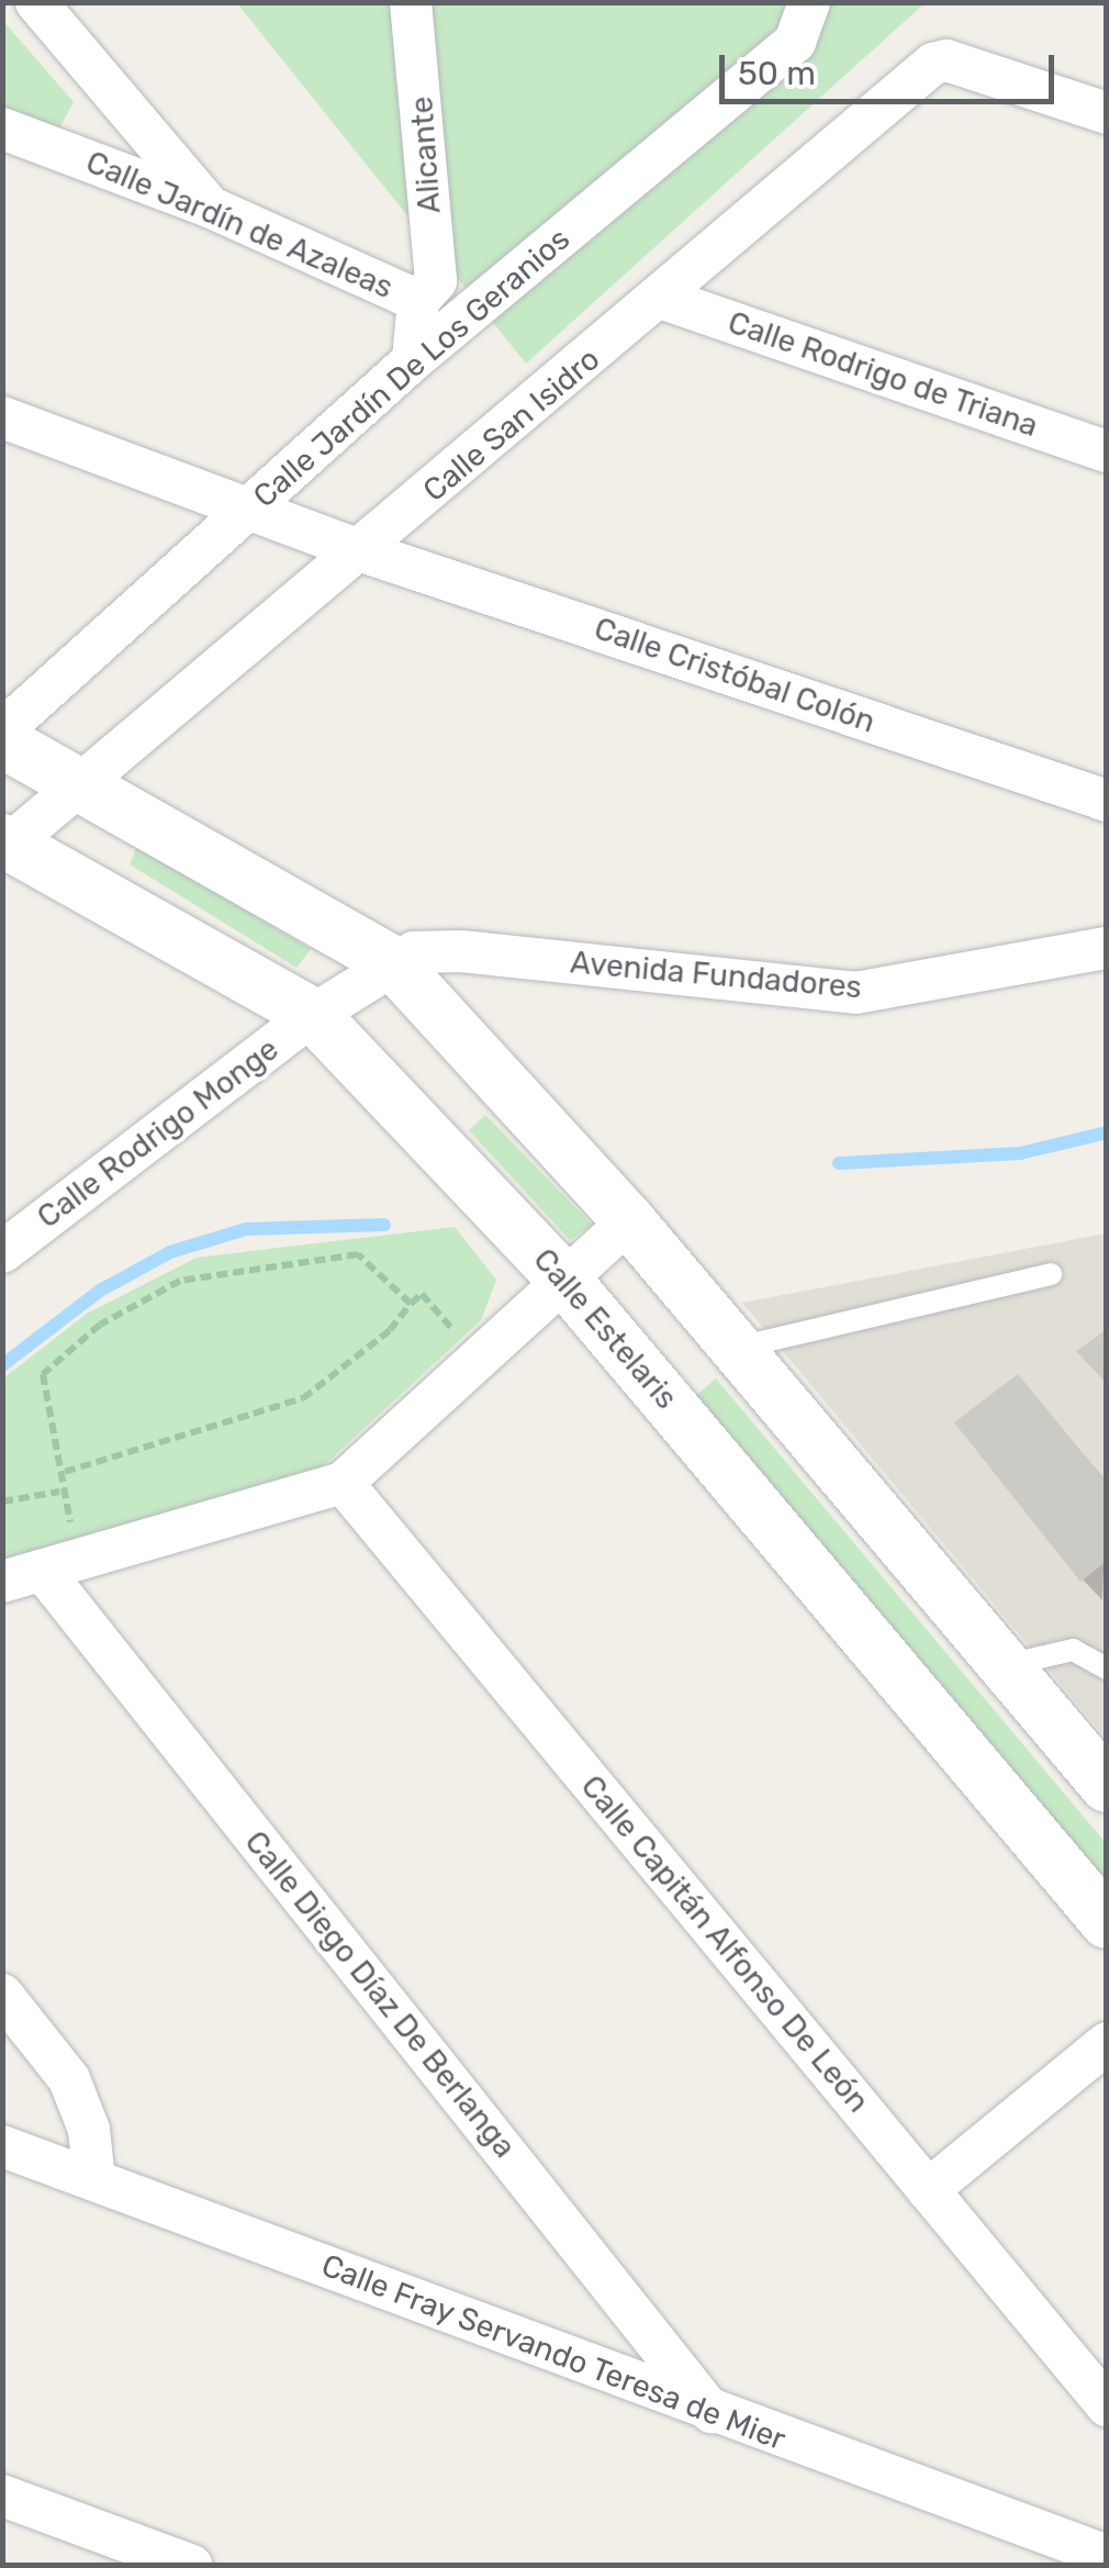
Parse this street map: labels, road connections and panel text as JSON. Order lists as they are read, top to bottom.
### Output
{
  "streets": {
    "street": [
      "Alicante",
      "Calle Jardín de Azaleas",
      "Calle Jardín De Los Geranios",
      "Calle Rodrigo de Triana",
      "Calle San Isidro",
      "Calle Cristóbal Colón",
      "Avenida Fundadores",
      "Calle Rodrigo Monge",
      "Calle Estelaris",
      "Calle Capitán Alfonso De León",
      "Calle Diego Díaz De Berlanga",
      "Calle Fray Servando Teresa de Mier"
    ]
  },
  "crossings": [
    ["Alicante", "Calle Jardín de Azaleas"],
    ["Calle Jardín de Azaleas", "Calle Jardín De Los Geranios"],
    ["Calle Jardín De Los Geranios", "Calle Cristóbal Colón"],
    ["Calle Rodrigo de Triana", "Calle San Isidro"],
    ["Calle San Isidro", "Calle Cristóbal Colón"],
    ["Avenida Fundadores", "Calle Rodrigo Monge"],
    ["Calle Rodrigo Monge", "Calle Estelaris"],
    ["Calle Diego Díaz De Berlanga", "Calle Fray Servando Teresa de Mier"]
  ],
  "scale_bar": "50 m"
}
